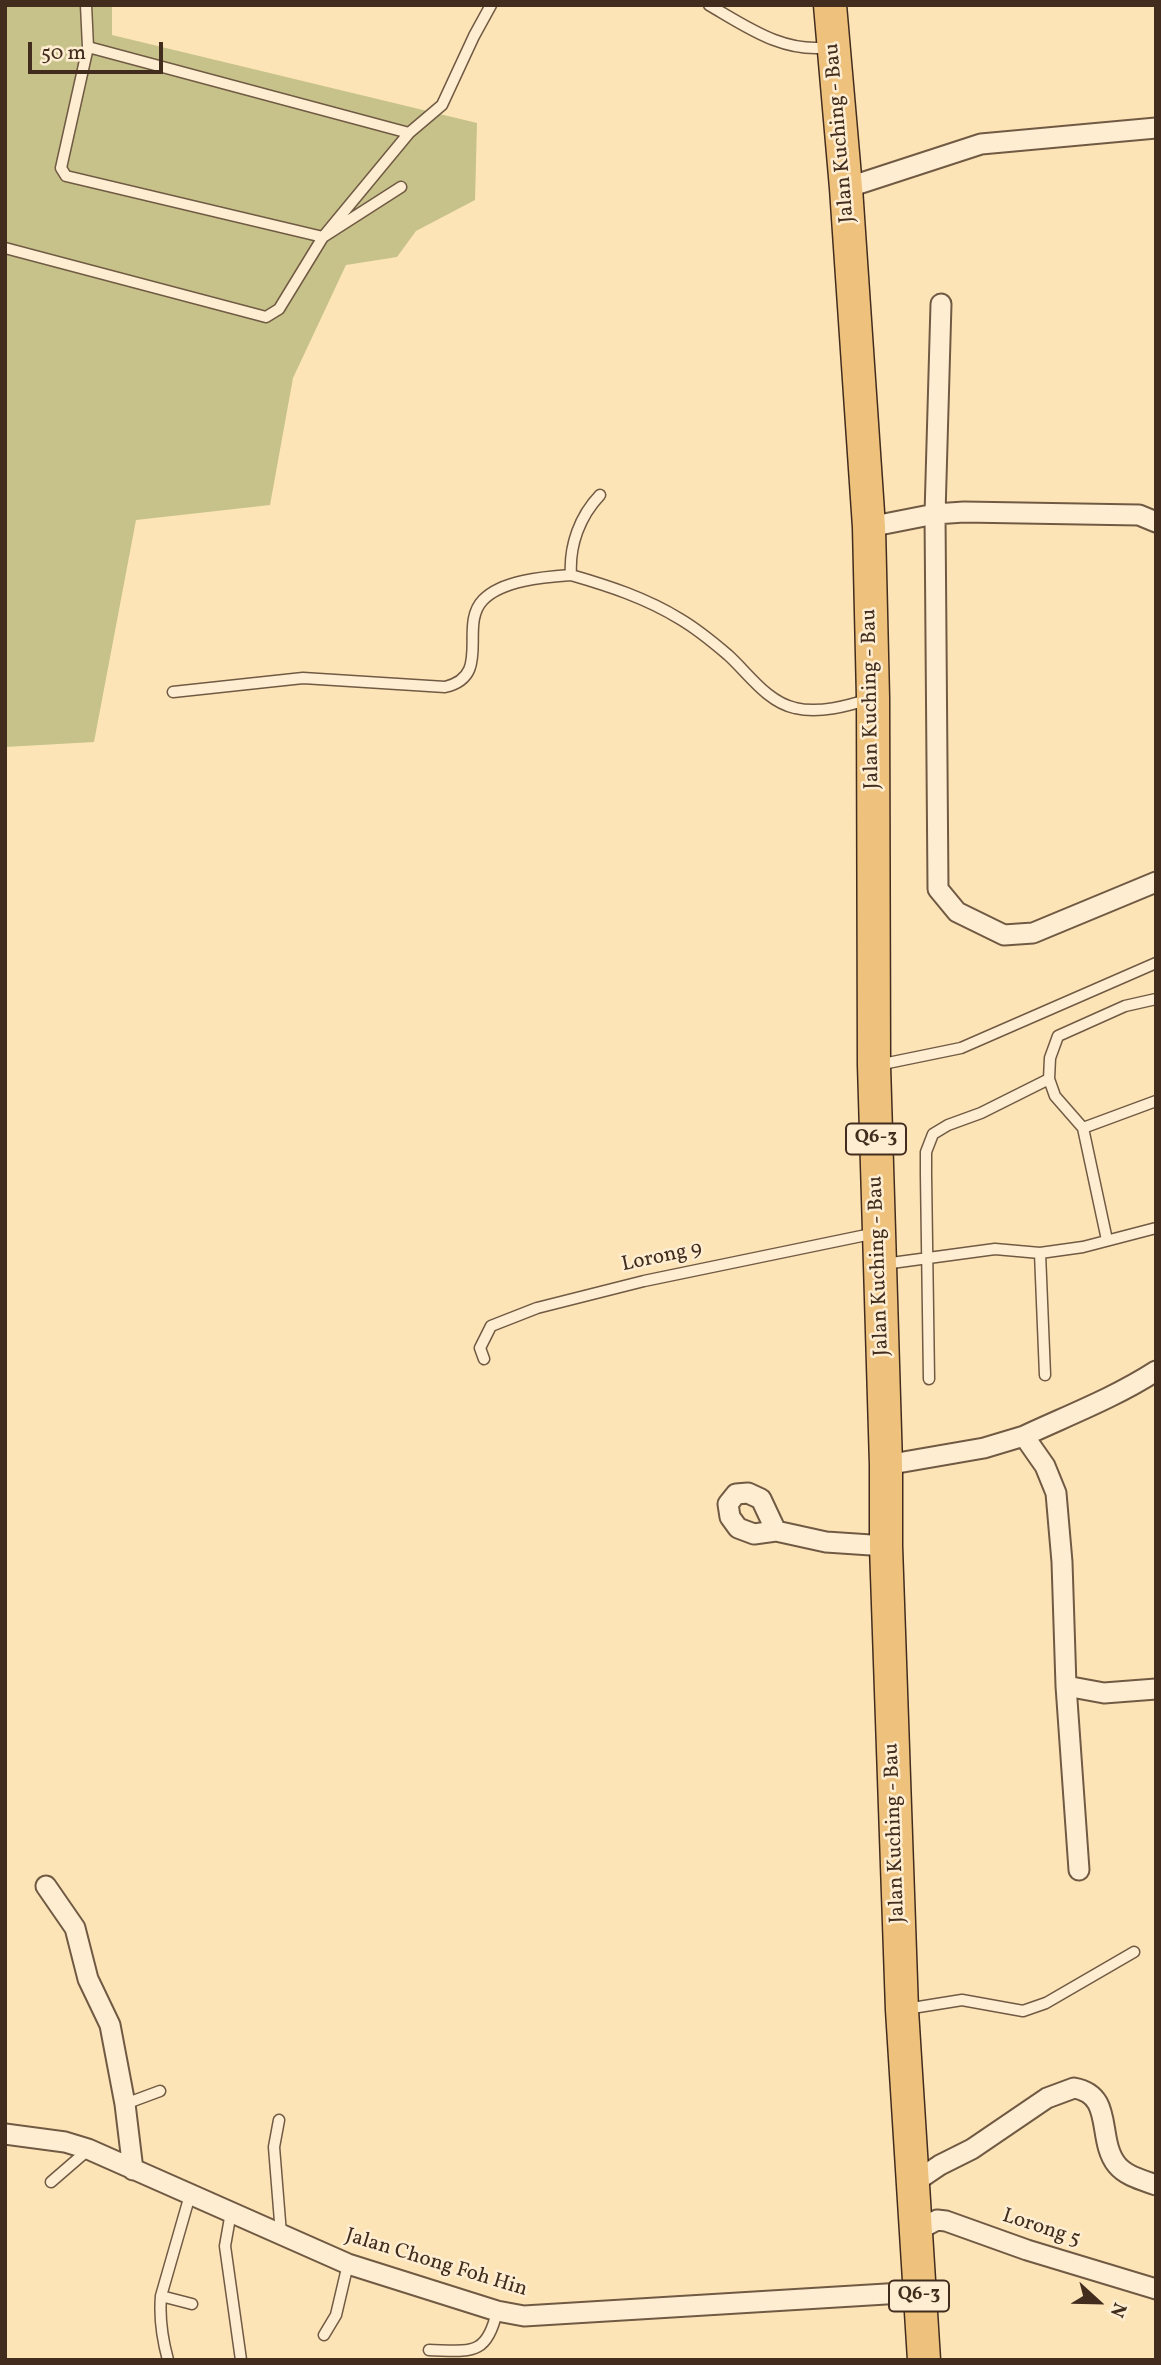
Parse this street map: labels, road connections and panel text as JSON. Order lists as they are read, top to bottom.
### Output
{
  "streets": {
    "main road": ["Jalan Kuching - Bau", "Q6-3"],
    "street": ["Lorong 5", "Jalan Chong Foh Hin"],
    "lane": ["Lorong 9"]
  },
  "crossings": [
    ["Jalan Kuching - Bau", "Lorong 9"],
    ["Jalan Kuching - Bau", "Lorong 5"],
    ["Jalan Kuching - Bau", "Jalan Chong Foh Hin"]
  ],
  "scale_bar": "50 m",
  "north": "right"
}
